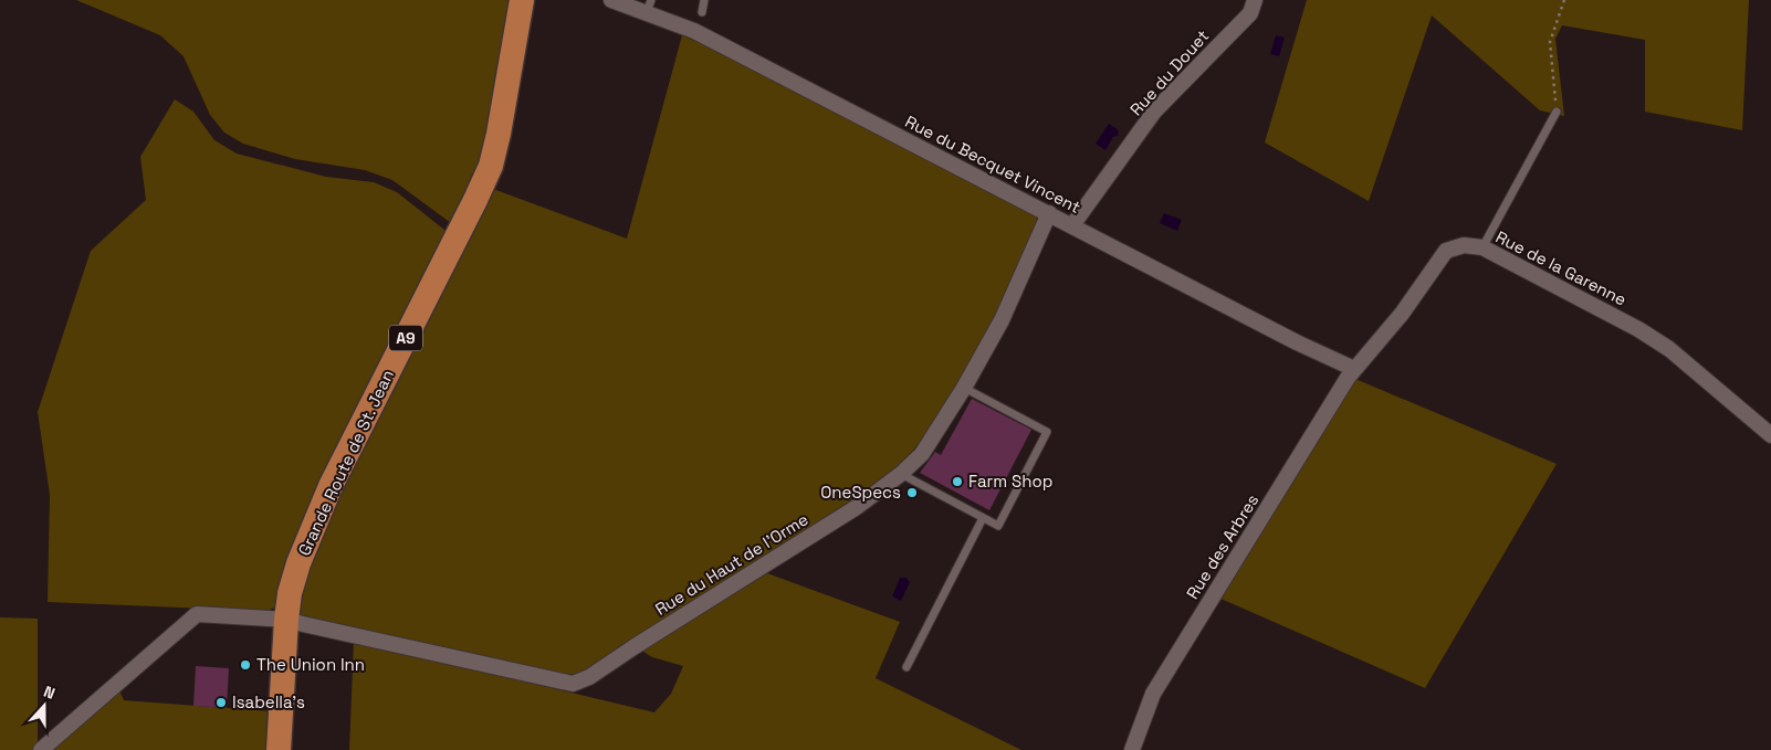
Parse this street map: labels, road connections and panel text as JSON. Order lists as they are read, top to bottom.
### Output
{
  "streets": {
    "main road": ["A9", "Grande Route de St. Jean"],
    "street": [
      "Rue du Douet",
      "Rue du Becquet Vincent",
      "Rue de la Garenne",
      "Rue des Arbres",
      "Rue du Haut de l'Orme"
    ]
  },
  "crossings": [
    ["Rue du Douet", "Rue du Becquet Vincent"],
    ["Rue du Becquet Vincent", "Rue de la Garenne"],
    ["Rue du Becquet Vincent", "Rue des Arbres"],
    ["Rue du Becquet Vincent", "Rue du Haut de l'Orme"],
    ["Rue de la Garenne", "Rue des Arbres"],
    ["Grande Route de St. Jean", "Rue du Haut de l'Orme"]
  ],
  "places": [
    "Farm Shop",
    "OneSpecs",
    "The Union Inn",
    "Isabella's"
  ],
  "north": "top"
}
